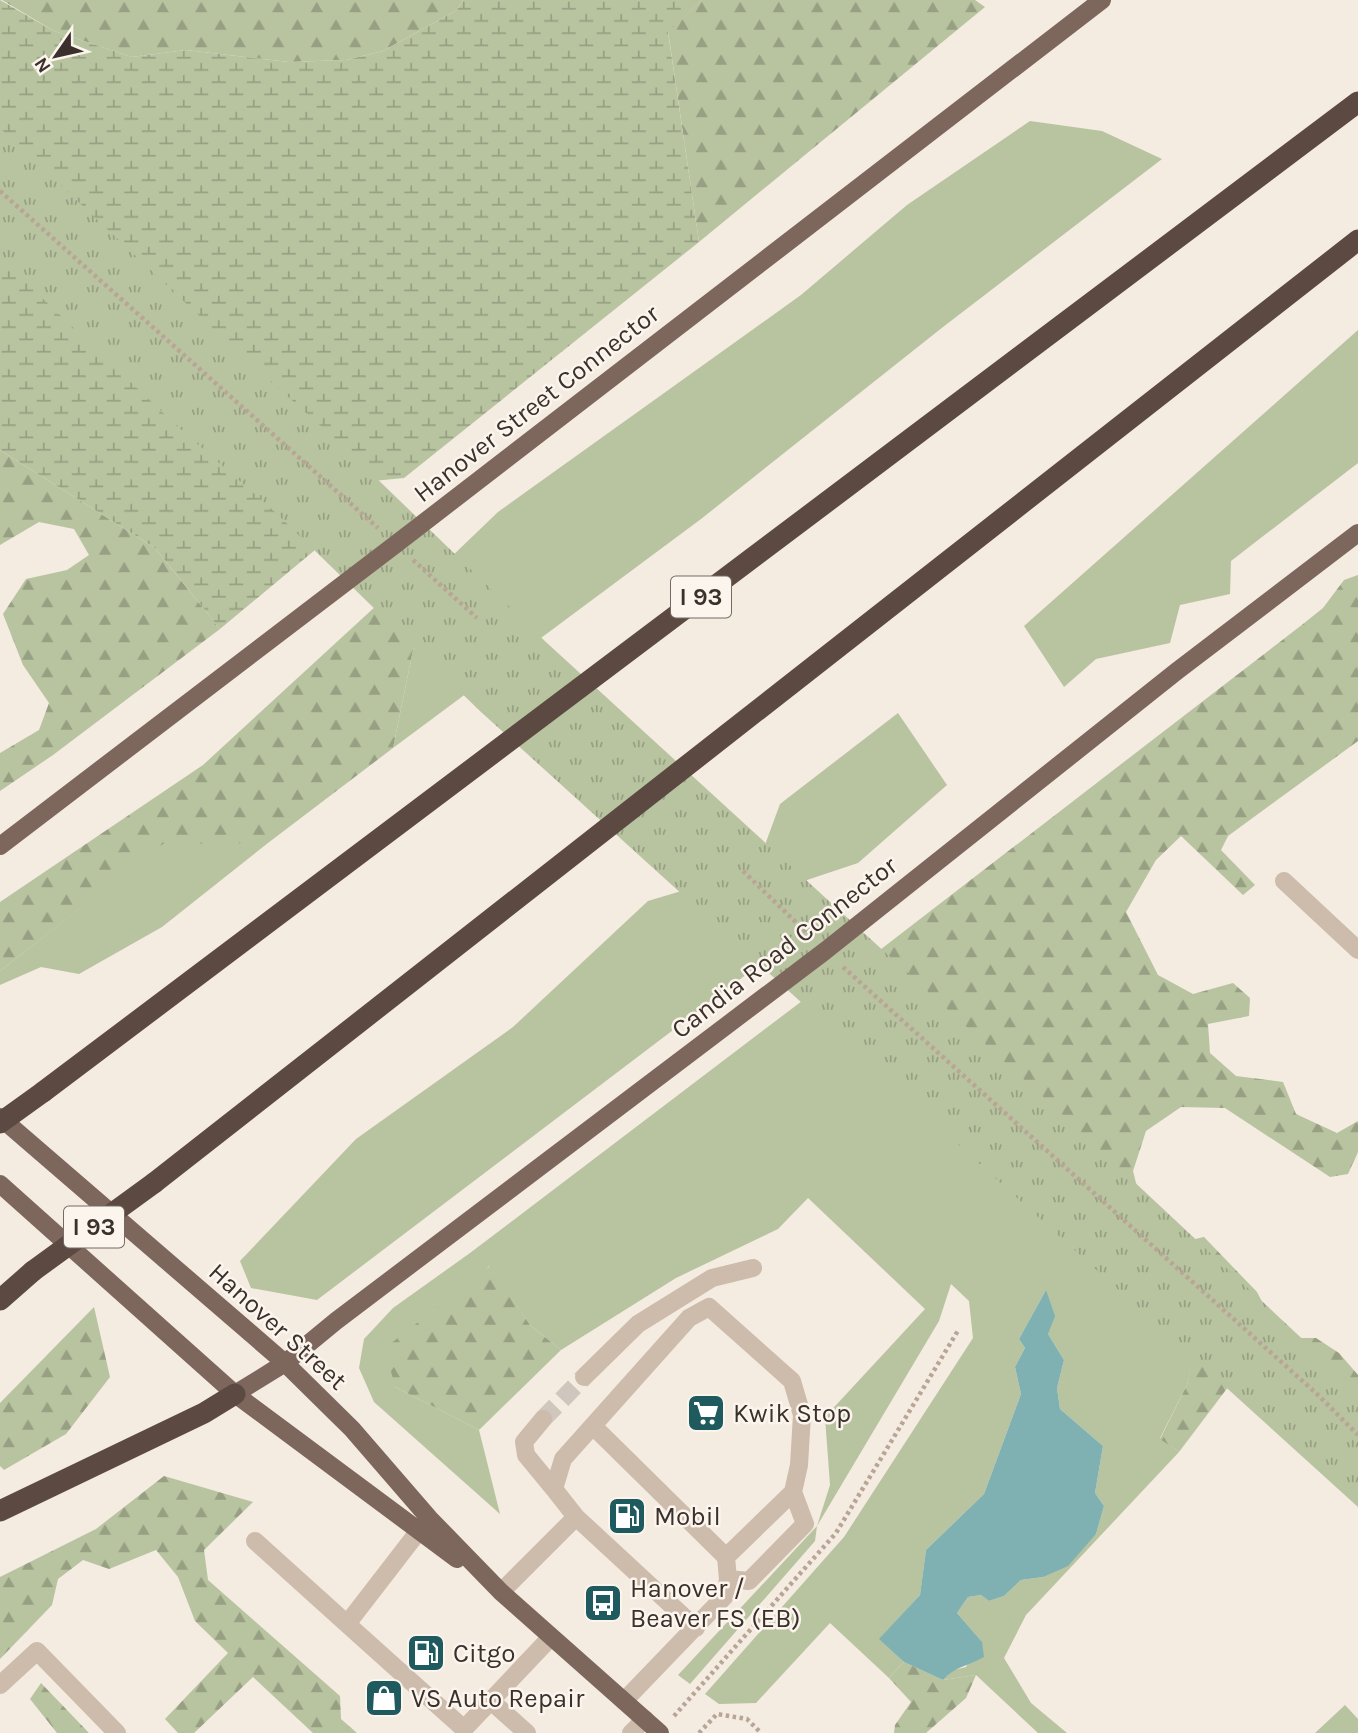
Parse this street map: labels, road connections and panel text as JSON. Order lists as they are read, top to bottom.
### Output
{
  "streets": {
    "highway": ["I 93"],
    "main road": ["Hanover Street Connector", "Candia Road Connector", "Hanover Street"]
  },
  "crossings": [
    ["Candia Road Connector", "Hanover Street"]
  ],
  "places": {
    "supermarket": ["Kwik Stop"],
    "fuel station": ["Mobil", "Citgo"],
    "bus stop": ["Hanover / Beaver FS (EB)"],
    "shop": ["VS Auto Repair"]
  },
  "north": "bottom left"
}
